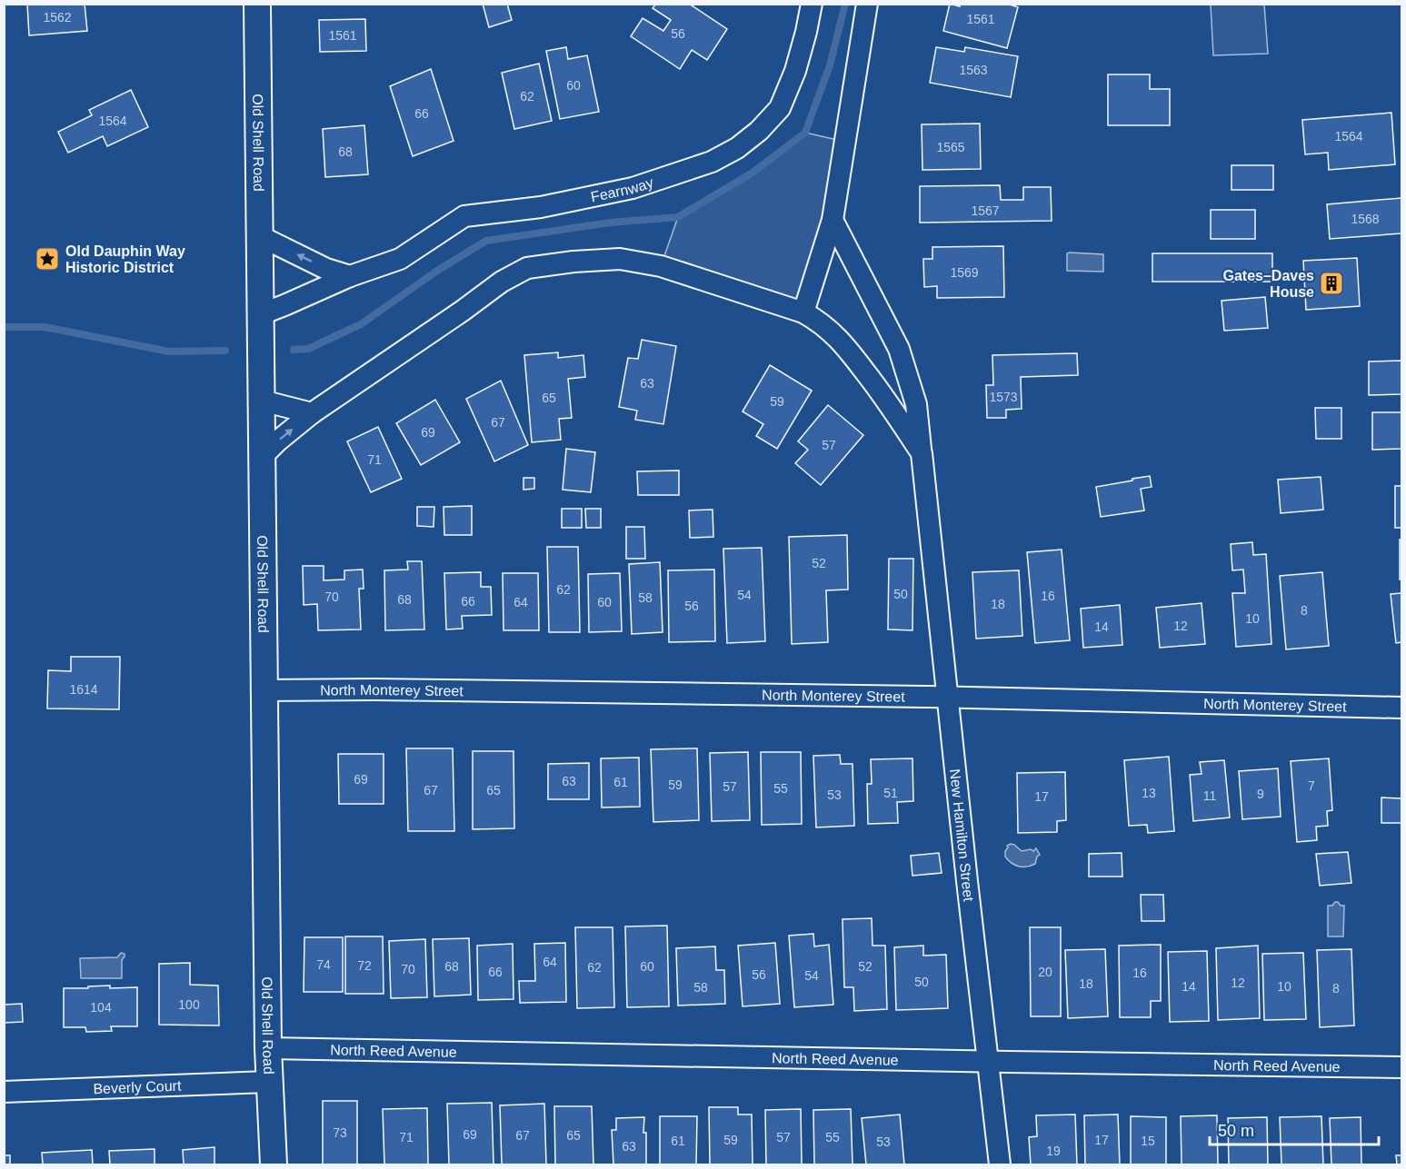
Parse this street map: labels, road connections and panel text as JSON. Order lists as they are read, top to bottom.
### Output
{
  "streets": {
    "street": [
      "Old Shell Road",
      "Fearnway",
      "North Monterey Street",
      "New Hamilton Street",
      "North Reed Avenue",
      "Beverly Court"
    ]
  },
  "crossings": [
    ["Old Shell Road", "Fearnway"],
    ["Old Shell Road", "North Monterey Street"],
    ["Old Shell Road", "North Reed Avenue"],
    ["Old Shell Road", "Beverly Court"],
    ["North Monterey Street", "New Hamilton Street"],
    ["New Hamilton Street", "North Reed Avenue"]
  ],
  "places": {
    "place": ["Old Dauphin Way Historic District"],
    "building": ["Gates–Daves House"]
  },
  "house_numbers": [
    "1562",
    "1561",
    "56",
    "1561",
    "1563",
    "60",
    "62",
    "66",
    "1564",
    "1564",
    "1565",
    "68",
    "1567",
    "1568",
    "1569",
    "63",
    "1573",
    "65",
    "59",
    "67",
    "69",
    "57",
    "71",
    "52",
    "62",
    "50",
    "54",
    "16",
    "70",
    "58",
    "68",
    "66",
    "64",
    "60",
    "18",
    "56",
    "8",
    "10",
    "12",
    "14",
    "1614",
    "69",
    "63",
    "61",
    "59",
    "7",
    "57",
    "55",
    "67",
    "65",
    "51",
    "13",
    "9",
    "53",
    "11",
    "17",
    "64",
    "74",
    "72",
    "68",
    "60",
    "52",
    "62",
    "70",
    "66",
    "20",
    "16",
    "56",
    "54",
    "50",
    "12",
    "18",
    "14",
    "10",
    "58",
    "8",
    "100",
    "104",
    "73",
    "69",
    "67",
    "65",
    "71",
    "57",
    "55",
    "59",
    "17",
    "61",
    "15",
    "53",
    "63",
    "19"
  ],
  "scale_bar": "50 m"
}
